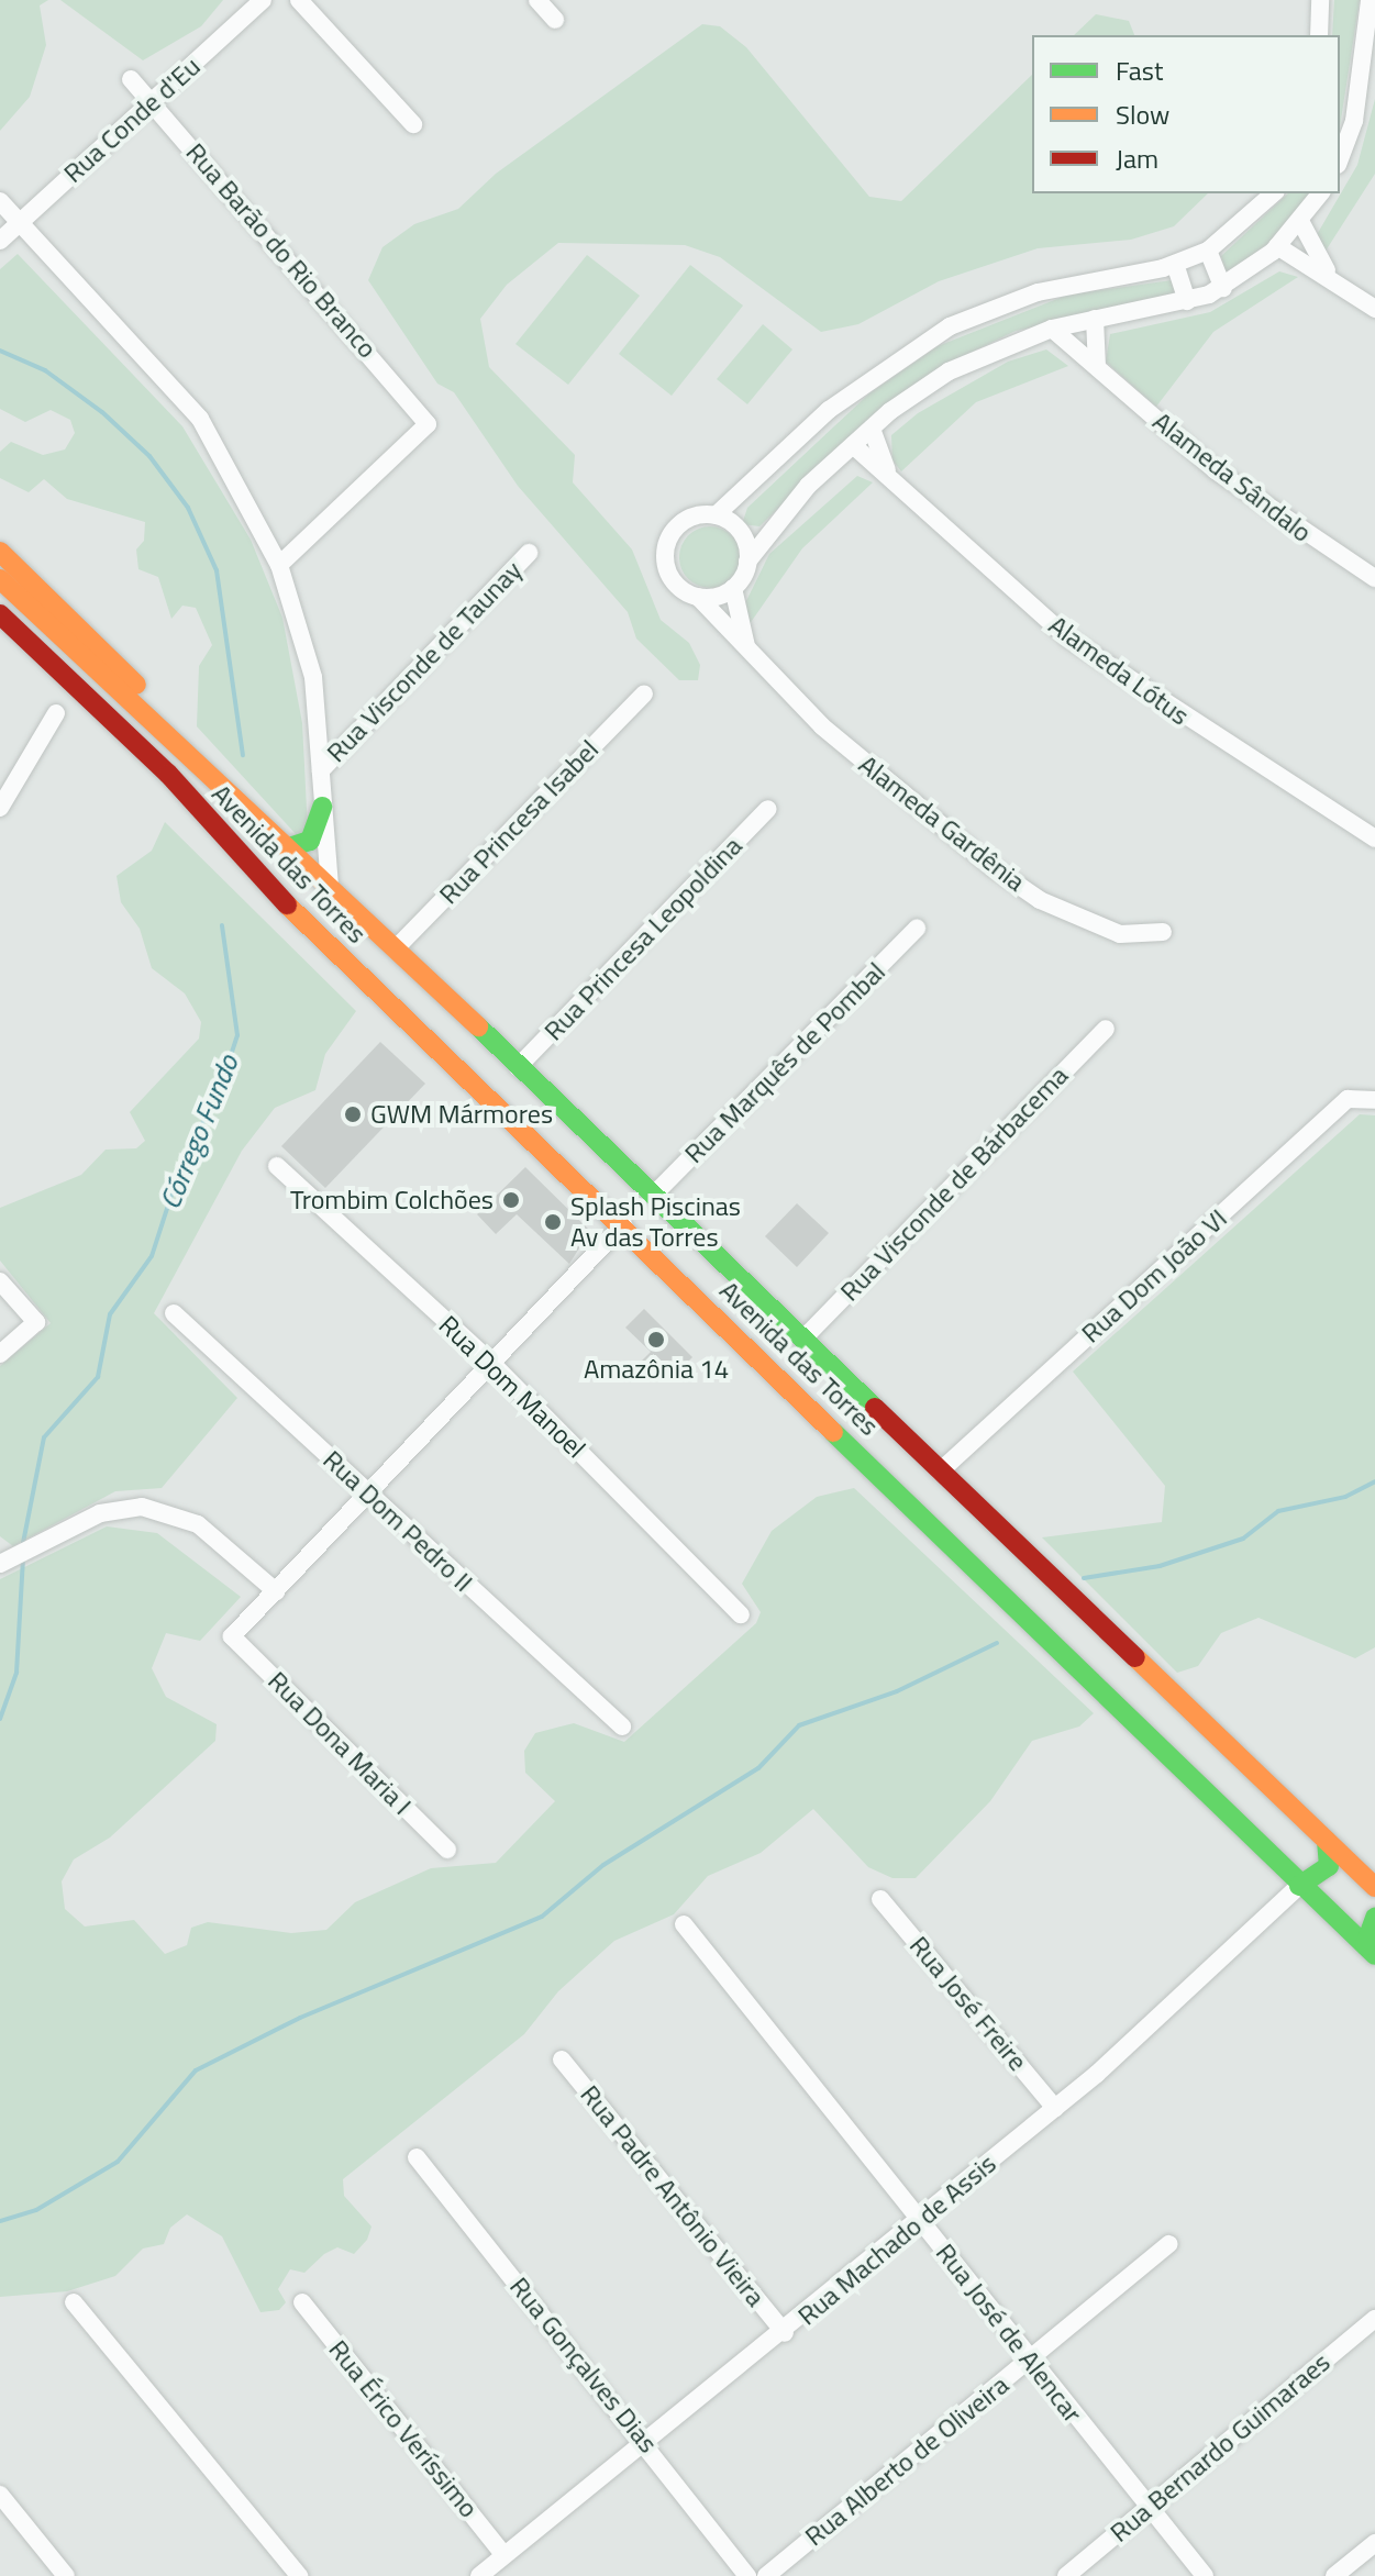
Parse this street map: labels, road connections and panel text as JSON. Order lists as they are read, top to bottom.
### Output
{
  "streets": {
    "main road": ["Avenida das Torres"],
    "street": [
      "Rua Conde d'Eu",
      "Rua Barão do Rio Branco",
      "Alameda Sândalo",
      "Rua Visconde de Taunay",
      "Alameda Lótus",
      "Rua Princesa Isabel",
      "Alameda Gardênia",
      "Rua Princesa Leopoldina",
      "Rua Marquês de Pombal",
      "Rua Visconde de Bárbacema",
      "Rua Dom João VI",
      "Rua Dom Manoel",
      "Rua Dom Pedro II",
      "Rua Dona Maria I",
      "Rua José Freire",
      "Rua Padre Antônio Vieira",
      "Rua Machado de Assis",
      "Rua José de Alencar",
      "Rua Gonçalves Dias",
      "Rua Érico Veríssimo",
      "Rua Bernardo Guimaraes",
      "Rua Alberto de Oliveira"
    ]
  },
  "crossings": [
    ["Rua Conde d'Eu", "Rua Barão do Rio Branco"],
    ["Rua Princesa Isabel", "Avenida das Torres"],
    ["Avenida das Torres", "Rua Princesa Leopoldina"],
    ["Avenida das Torres", "Rua Marquês de Pombal"],
    ["Avenida das Torres", "Rua Visconde de Bárbacema"],
    ["Avenida das Torres", "Rua Dom João VI"],
    ["Avenida das Torres", "Rua Machado de Assis"],
    ["Rua José Freire", "Rua Machado de Assis"],
    ["Rua Padre Antônio Vieira", "Rua Machado de Assis"],
    ["Rua Machado de Assis", "Rua José de Alencar"],
    ["Rua Machado de Assis", "Rua Gonçalves Dias"],
    ["Rua Machado de Assis", "Rua Érico Veríssimo"],
    ["Rua José de Alencar", "Rua Bernardo Guimaraes"],
    ["Rua José de Alencar", "Rua Alberto de Oliveira"]
  ],
  "water": ["Córrego Fundo"],
  "places": [
    "GWM Mármores",
    "Trombim Colchões",
    "Splash Piscinas Av das Torres",
    "Amazônia 14"
  ],
  "legend": ["Fast", "Slow", "Jam"]
}
